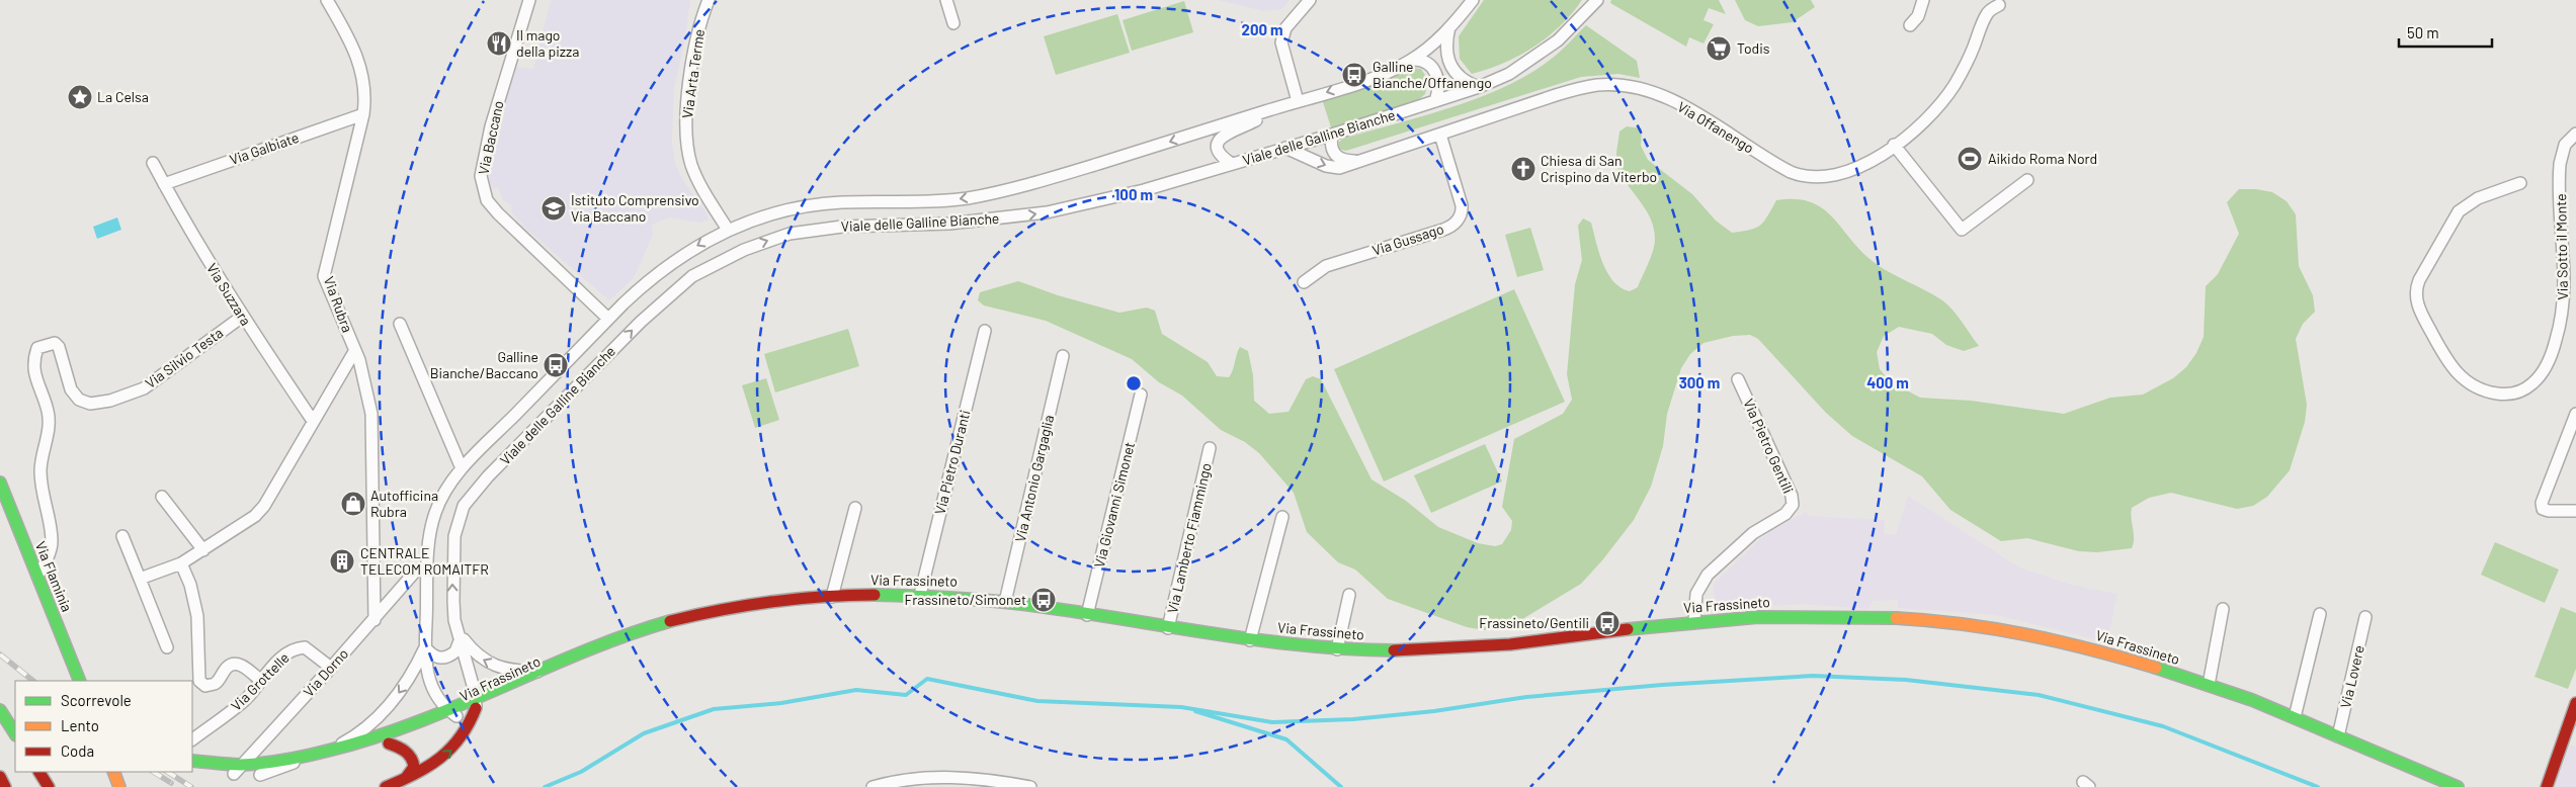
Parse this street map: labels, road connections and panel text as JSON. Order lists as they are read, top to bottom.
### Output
{
  "streets": {
    "main road": ["Via Flaminia", "Via Frassineto"],
    "street": [
      "Via Arta Terme",
      "Via Offanengo",
      "Via Baccano",
      "Viale delle Galline Bianche",
      "Via Galbiate",
      "Via Gussago",
      "Via Sotto il Monte",
      "Via Suzzara",
      "Via Rubra",
      "Via Silvio Testa",
      "Via Pietro Gentili",
      "Via Pietro Duranti",
      "Via Antonio Gargaglia",
      "Via Giovanni Simonet",
      "Via Lamberto Fiammingo",
      "Via Dorno",
      "Via Lovere",
      "Via Grottelle"
    ]
  },
  "crossings": [
    ["Via Arta Terme", "Viale delle Galline Bianche"],
    ["Via Offanengo", "Viale delle Galline Bianche"],
    ["Via Offanengo", "Via Gussago"],
    ["Via Baccano", "Viale delle Galline Bianche"],
    ["Viale delle Galline Bianche", "Via Frassineto"],
    ["Via Galbiate", "Via Suzzara"],
    ["Via Galbiate", "Via Rubra"],
    ["Via Suzzara", "Via Silvio Testa"],
    ["Via Rubra", "Via Dorno"],
    ["Via Silvio Testa", "Via Flaminia"],
    ["Via Pietro Gentili", "Via Frassineto"],
    ["Via Pietro Duranti", "Via Frassineto"],
    ["Via Antonio Gargaglia", "Via Frassineto"],
    ["Via Giovanni Simonet", "Via Frassineto"],
    ["Via Lamberto Fiammingo", "Via Frassineto"],
    ["Via Frassineto", "Via Lovere"],
    ["Via Dorno", "Via Grottelle"]
  ],
  "places": {
    "restaurant": ["Il mago della pizza"],
    "supermarket": ["Todis"],
    "bus stop": [
      "Galline Bianche/Offanengo",
      "Galline Bianche/Baccano",
      "Frassineto/Simonet",
      "Frassineto/Gentili"
    ],
    "place": ["La Celsa"],
    "sports": ["Aikido Roma Nord"],
    "church": ["Chiesa di San Crispino da Viterbo"],
    "school or university": ["Istituto Comprensivo Via Baccano"],
    "shop": ["Autofficina Rubra"],
    "building": ["CENTRALE TELECOM ROMAITFR"]
  },
  "legend": ["Scorrevole", "Lento", "Coda"],
  "scale_bar": "50 m",
  "rings": [
    "200 m",
    "100 m",
    "300 m",
    "400 m"
  ]
}
